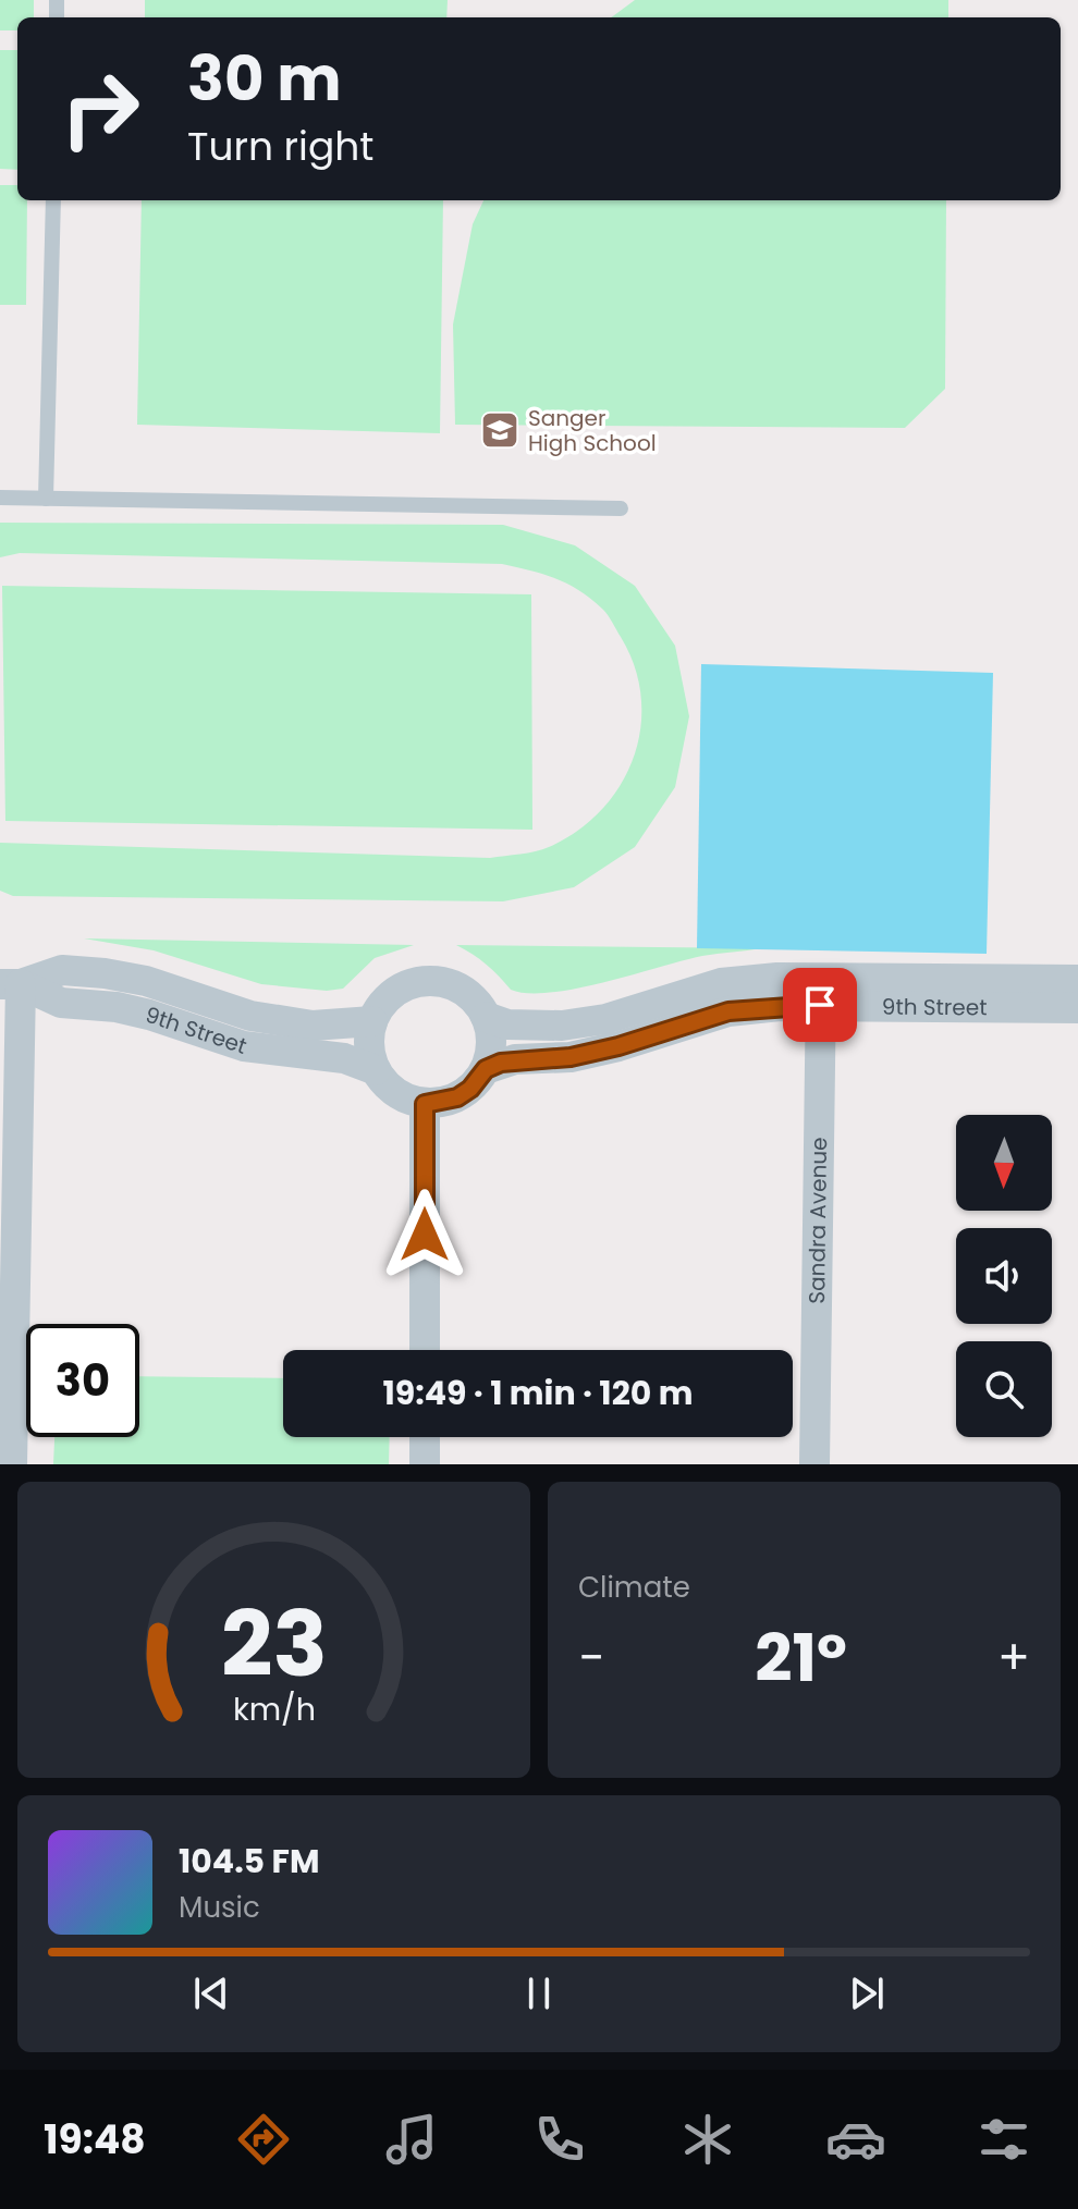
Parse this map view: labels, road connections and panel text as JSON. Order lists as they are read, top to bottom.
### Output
{
  "streets": {
    "street": ["9th Street", "Sandra Avenue"]
  },
  "crossings": [
    ["9th Street", "Sandra Avenue"]
  ],
  "places": {
    "school or university": ["Sanger High School"]
  },
  "north": "bottom",
  "page": {
    "turn": ["30 m", "Turn right"],
    "limit": "30",
    "trip": "19:49 · 1 min · 120 m",
    "tile": "Climate",
    "heat": ["−", "21°", "+"],
    "song": ["104.5 FM", "Music"],
    "tabs": "19:48",
    "gauge": ["23", "km/h"]
  }
}
